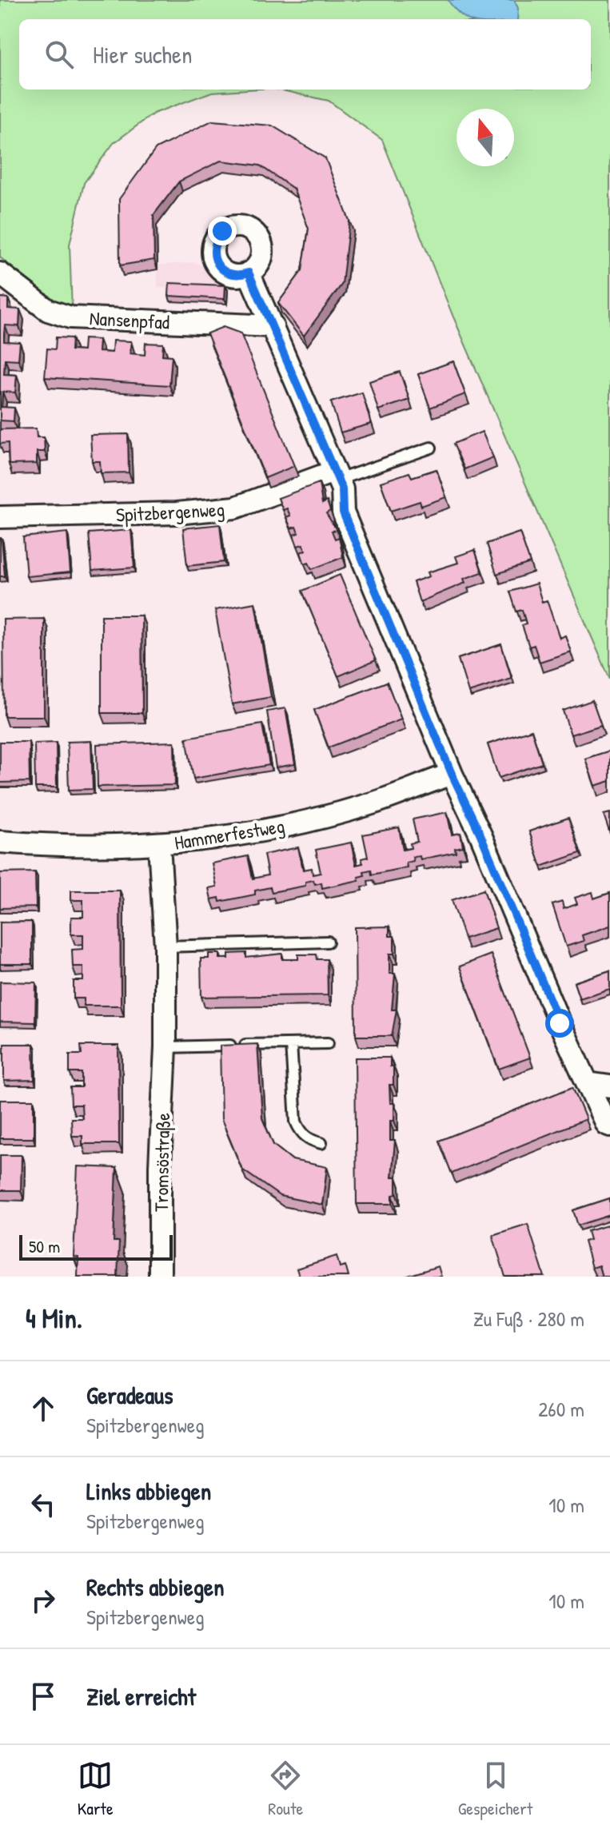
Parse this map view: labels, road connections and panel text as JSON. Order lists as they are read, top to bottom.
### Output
{
  "streets": {
    "street": [
      "Nansenpfad",
      "Spitzbergenweg",
      "Hammerfestweg",
      "Tromsöstraße"
    ]
  },
  "crossings": [
    ["Hammerfestweg", "Tromsöstraße"]
  ],
  "scale_bar": "50 m",
  "north": "top",
  "page": {
    "search": "Hier suchen",
    "scale": "50 m",
    "heading": ["4 Min.", "Zu Fuß · 280 m"],
    "list": [
      ["Geradeaus", "Spitzbergenweg", "260 m"],
      ["Links abbiegen", "Spitzbergenweg", "10 m"],
      ["Rechts abbiegen", "Spitzbergenweg", "10 m"],
      "Ziel erreicht"
    ],
    "nav": ["Karte", "Route", "Gespeichert"]
  }
}
